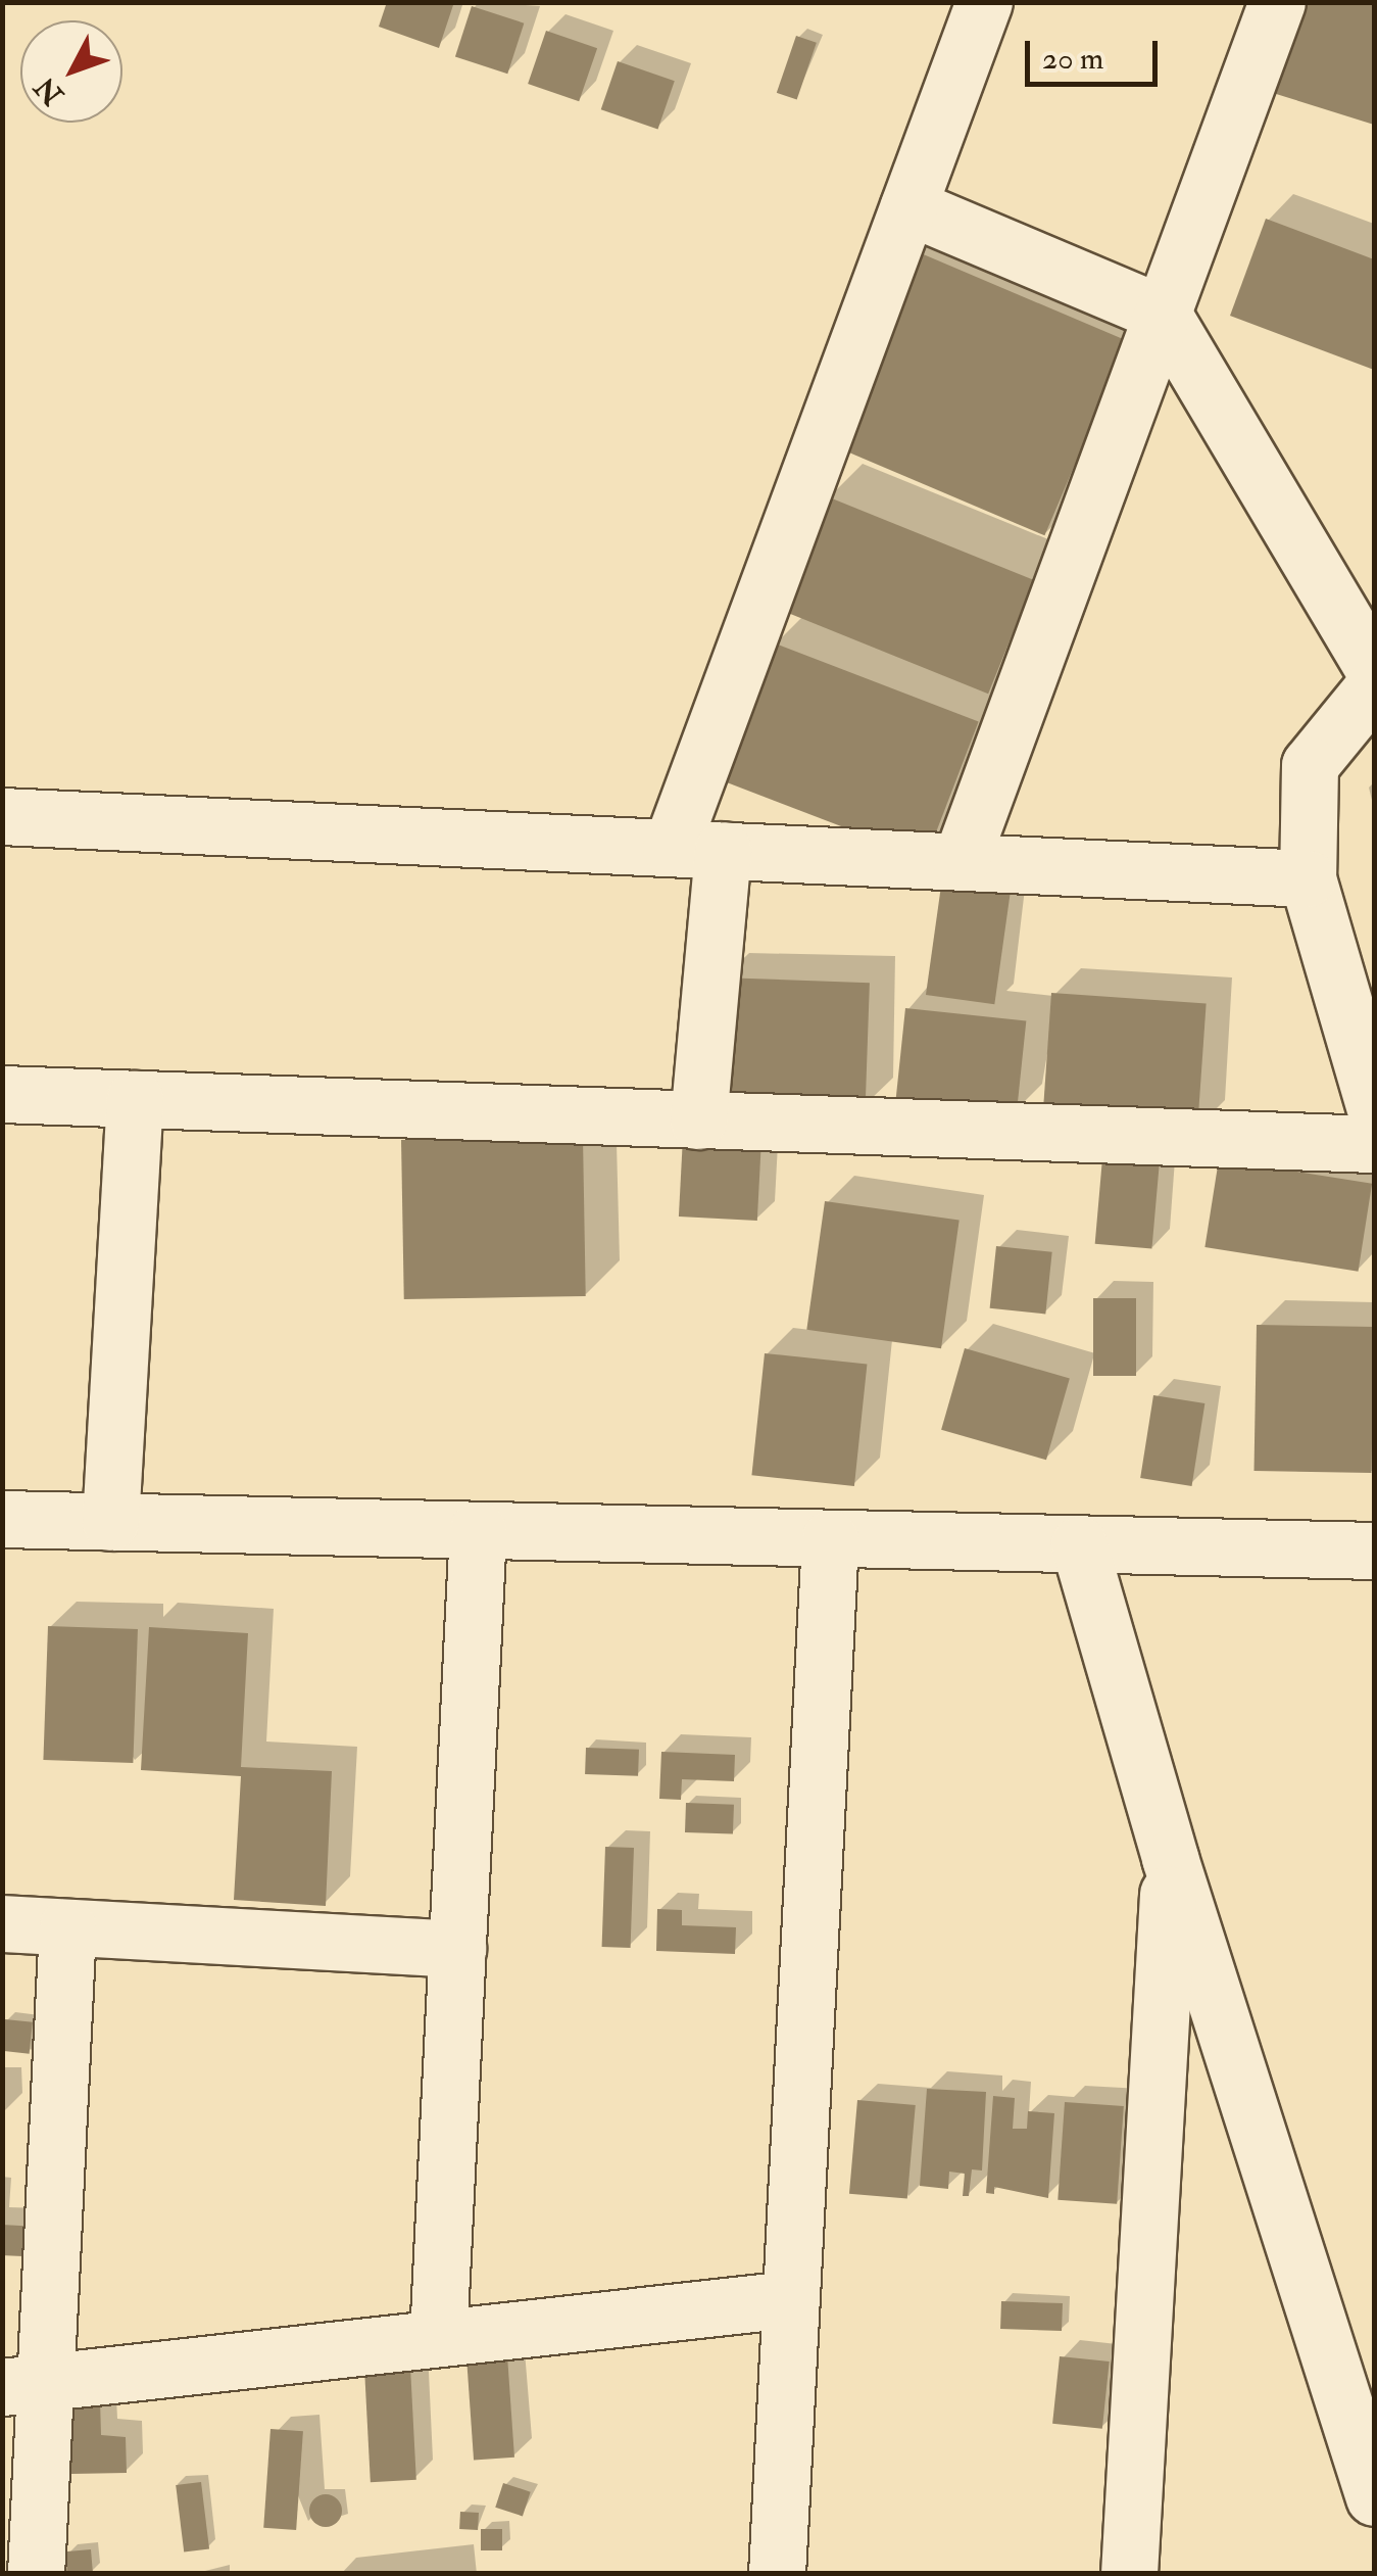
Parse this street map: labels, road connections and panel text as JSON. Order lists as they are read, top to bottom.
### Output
{
  "scale_bar": "20 m",
  "north": "bottom left"
}
